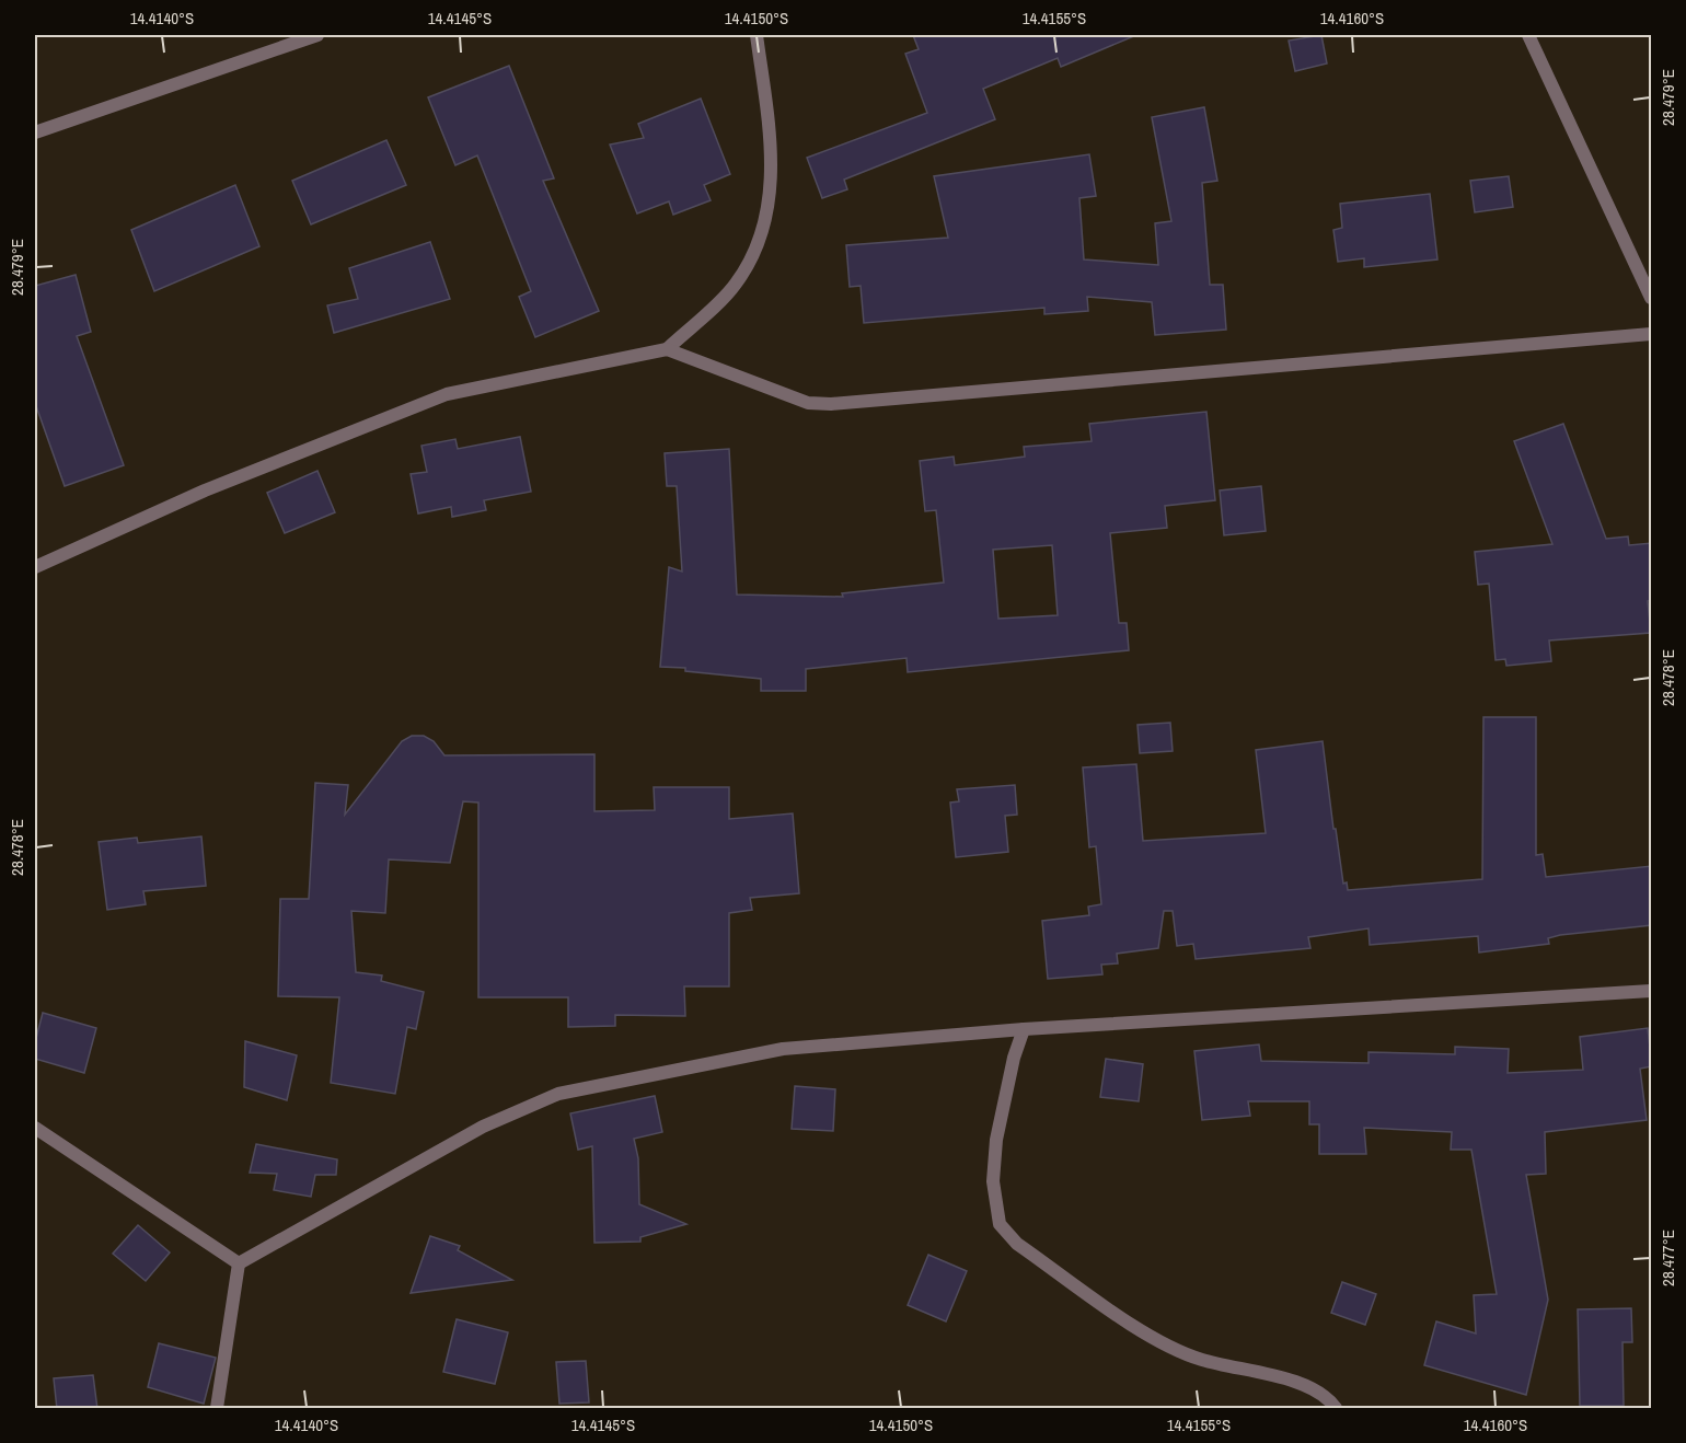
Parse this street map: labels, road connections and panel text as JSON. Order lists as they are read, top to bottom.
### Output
{
  "coordinates": [
    "14.4140°S",
    "14.4145°S",
    "14.4150°S",
    "14.4155°S",
    "14.4160°S",
    "28.479°E",
    "28.478°E",
    "28.477°E"
  ]
}
